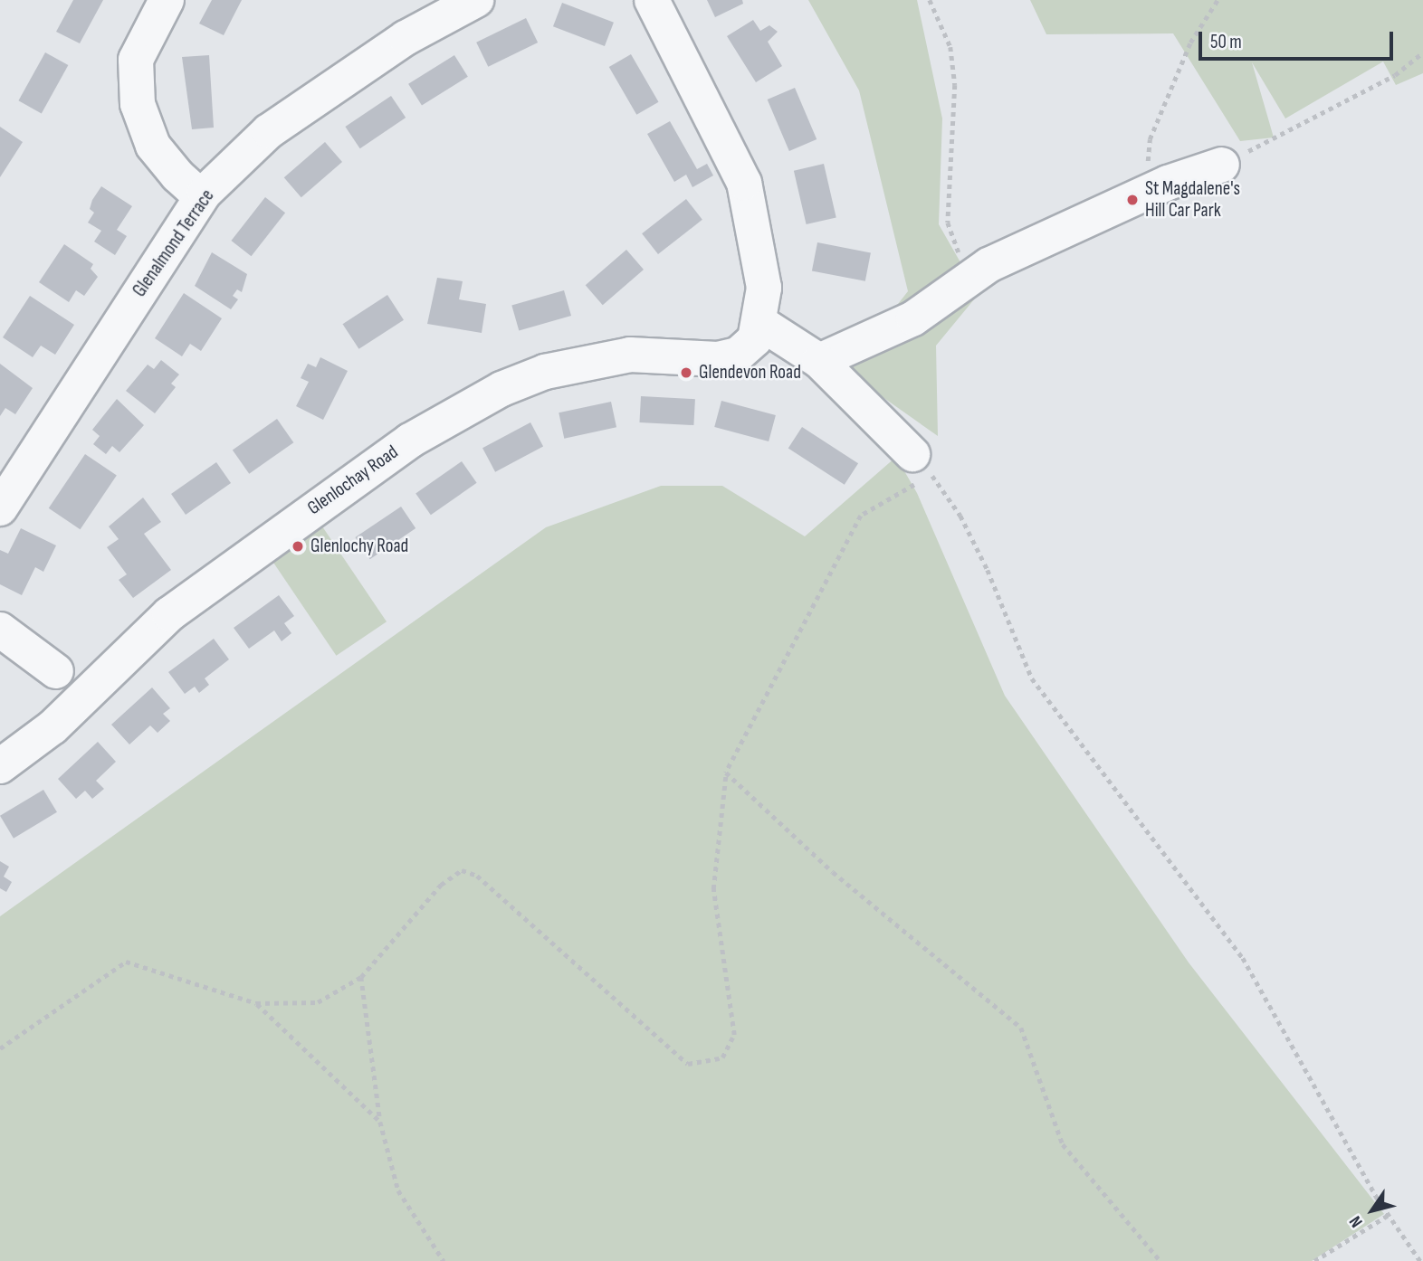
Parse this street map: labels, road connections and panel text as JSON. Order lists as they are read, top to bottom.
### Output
{
  "streets": {
    "street": ["Glenalmond Terrace", "Glenlochay Road"]
  },
  "places": ["St Magdalene's Hill Car Park", "Glendevon Road", "Glenlochy Road"],
  "scale_bar": "50 m",
  "north": "bottom left"
}
